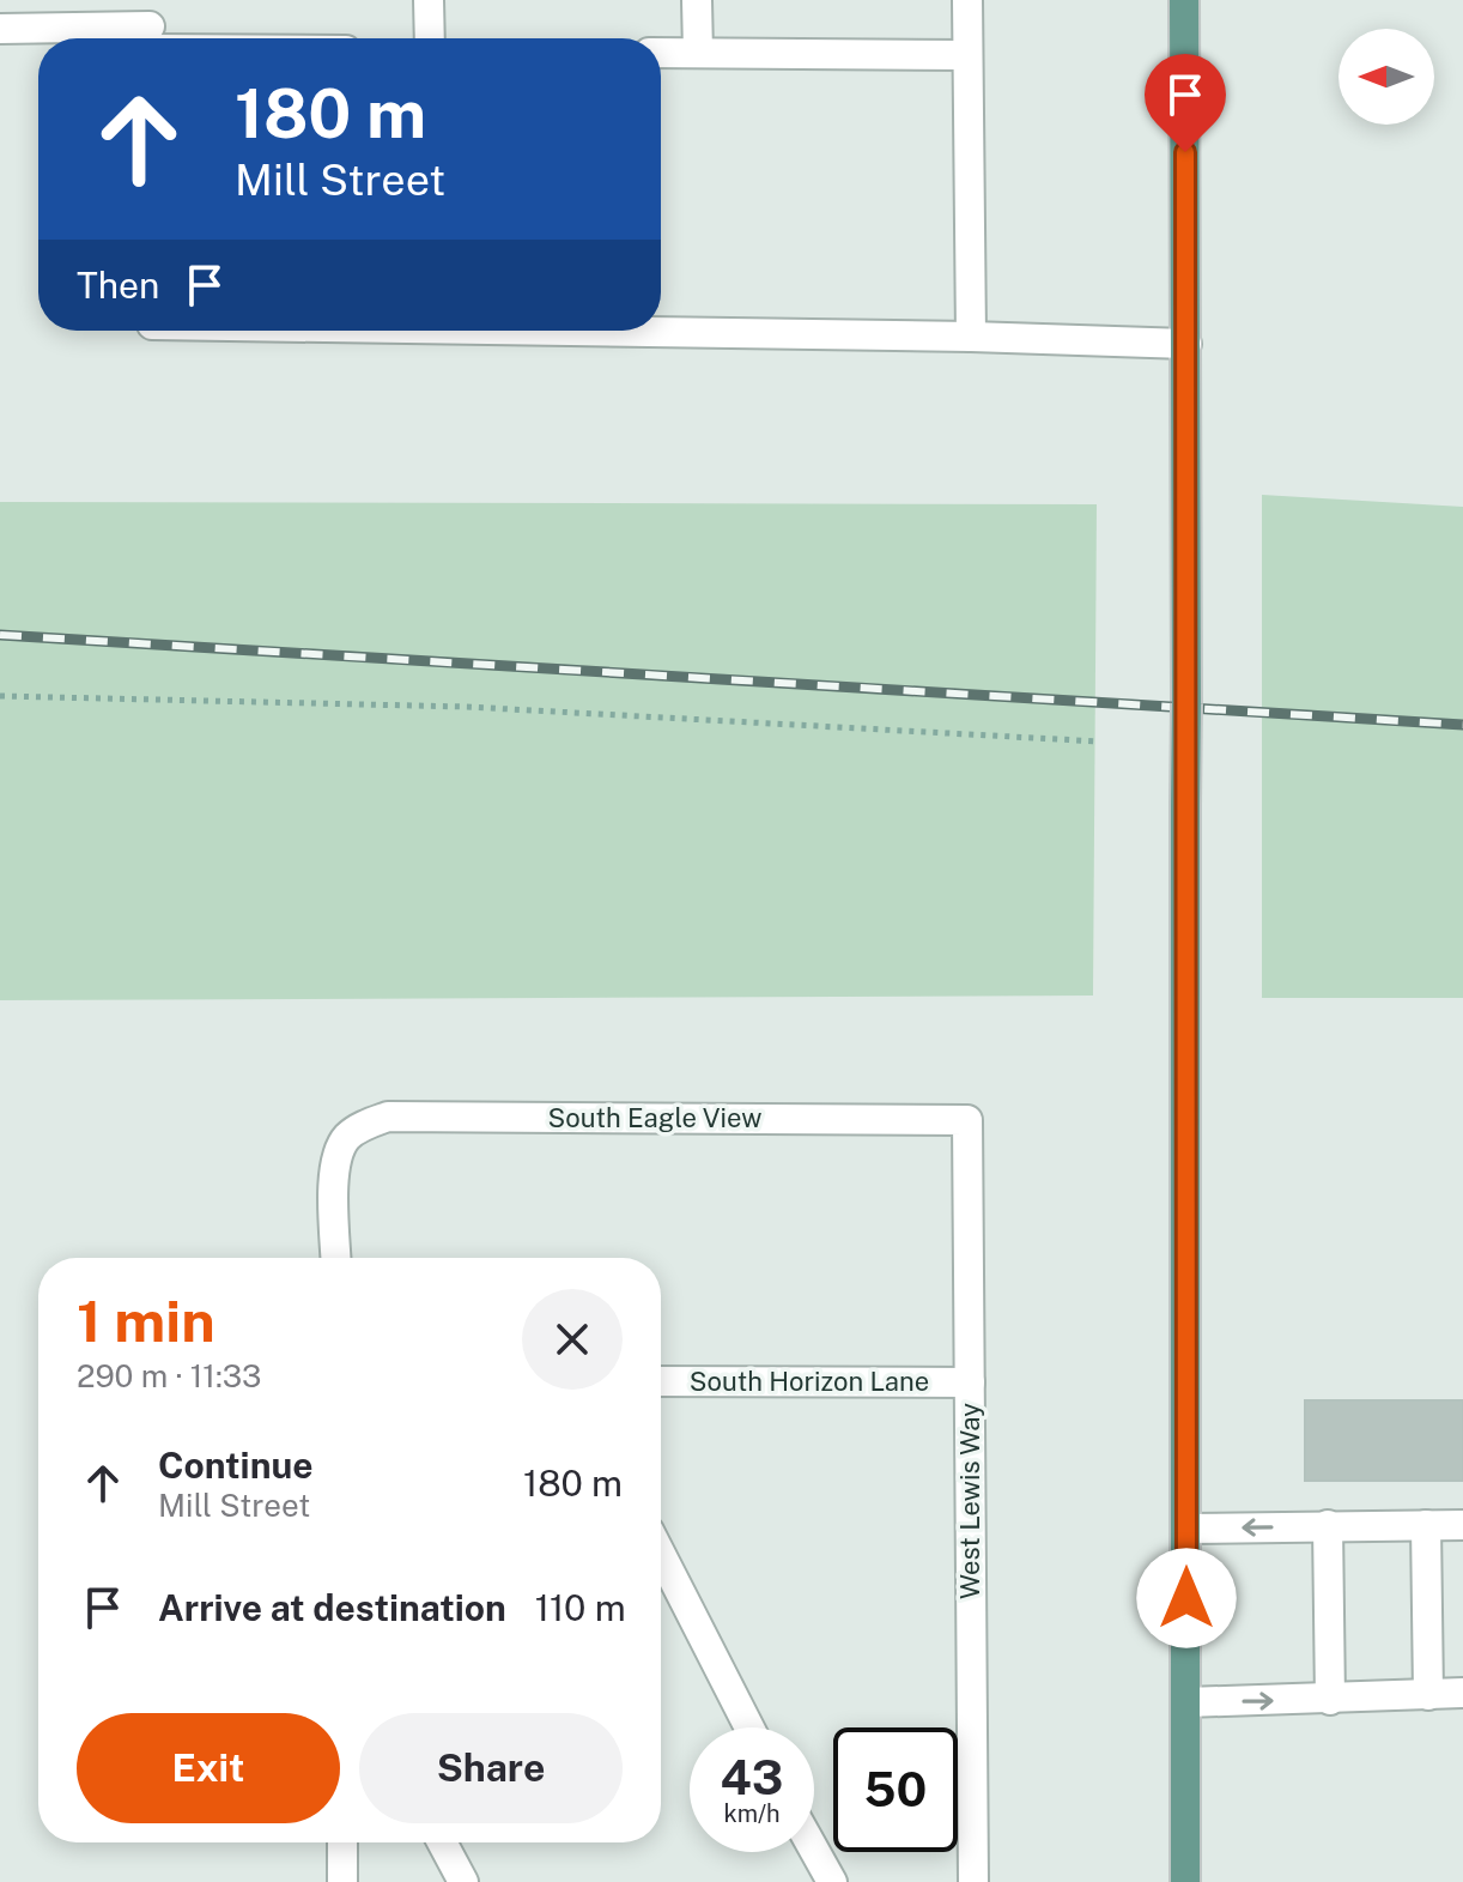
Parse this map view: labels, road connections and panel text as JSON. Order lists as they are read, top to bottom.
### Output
{
  "streets": {
    "street": ["South Eagle View", "South Horizon Lane", "West Lewis Way"]
  },
  "crossings": [
    ["South Eagle View", "West Lewis Way"],
    ["South Horizon Lane", "West Lewis Way"]
  ],
  "north": "left",
  "page": {
    "turn": ["180 m", "Mill Street"],
    "then": "Then",
    "heading": ["1 min", "290 m · 11:33"],
    "list": [
      {
        "name": "Continue",
        "note": "Mill Street",
        "value": "180 m"
      },
      {
        "name": "Arrive at destination",
        "value": "110 m"
      }
    ],
    "buttons": ["Exit", "Share"],
    "speed": "43 km/h",
    "limit": "50"
  }
}
